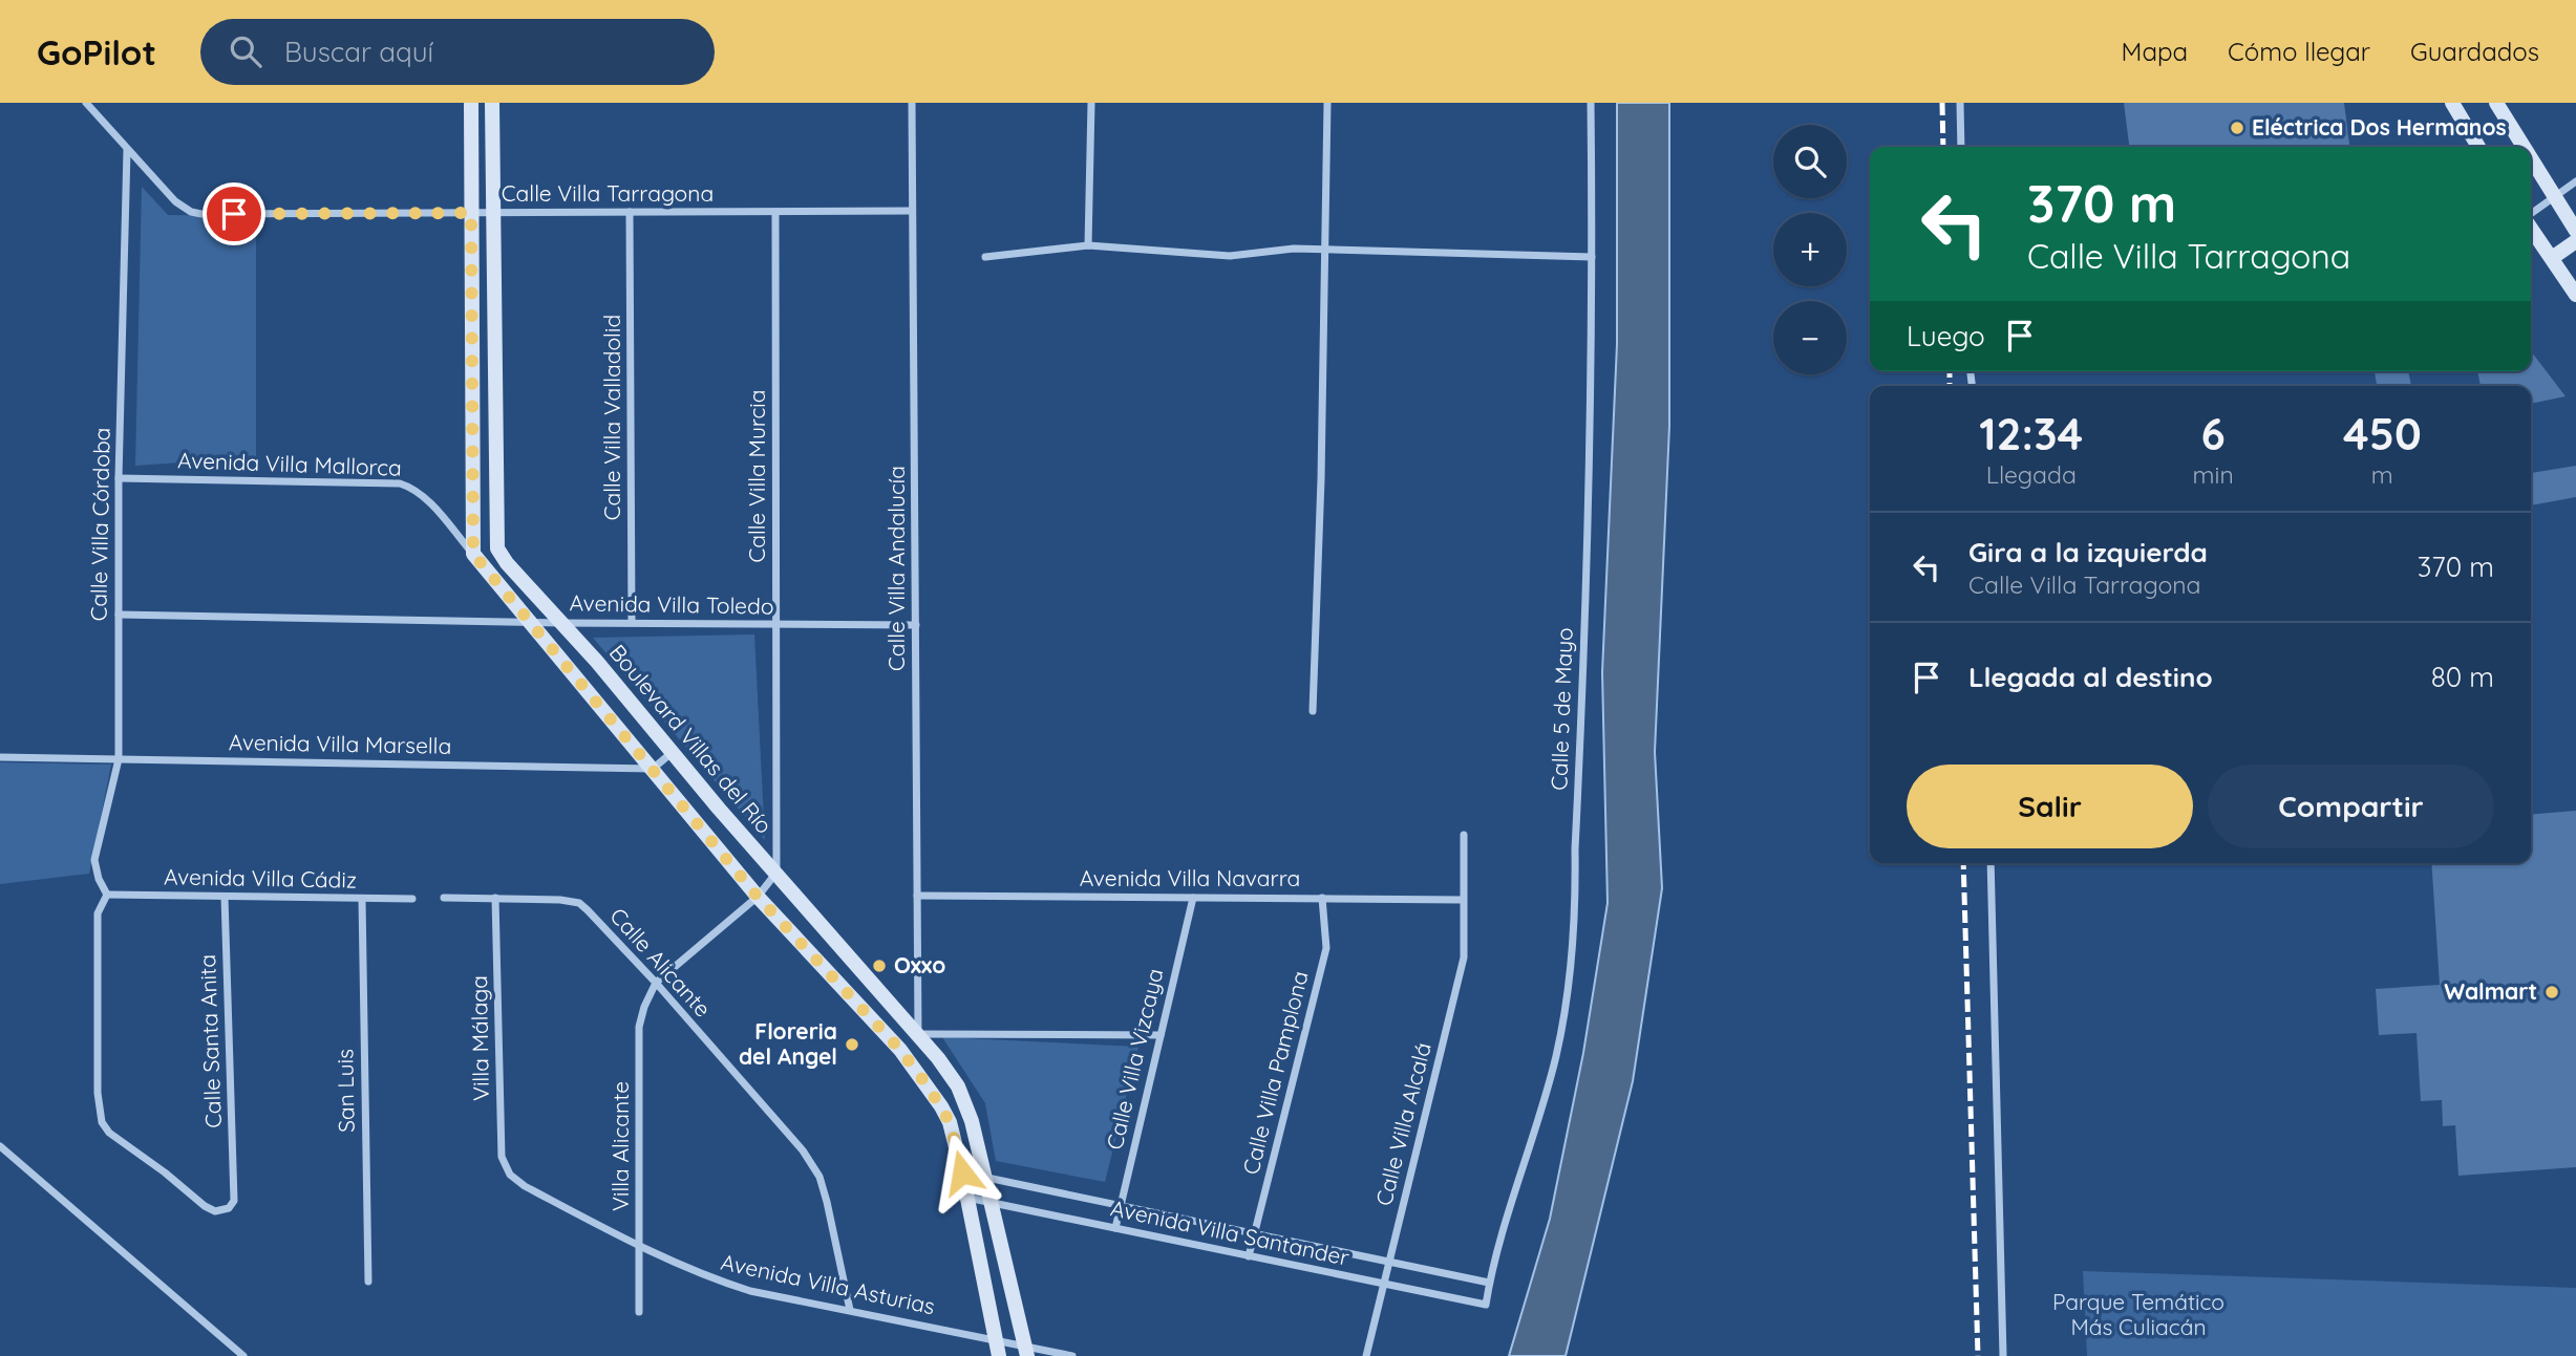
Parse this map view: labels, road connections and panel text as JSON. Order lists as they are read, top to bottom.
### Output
{
  "streets": {
    "street": [
      "Calle Villa Tarragona",
      "Calle Villa Valladolid",
      "Avenida Villa Mallorca",
      "Calle Villa Murcia",
      "Calle Villa Córdoba",
      "Calle Villa Andalucía",
      "Avenida Villa Toledo",
      "Calle 5 de Mayo",
      "Boulevard Villas del Río",
      "Avenida Villa Marsella",
      "Avenida Villa Cádiz",
      "Avenida Villa Navarra",
      "Calle Alicante",
      "Villa Málaga",
      "Calle Santa Anita",
      "Calle Villa Vizcaya",
      "Calle Villa Pamplona",
      "San Luis",
      "Calle Villa Alcalá",
      "Villa Alicante",
      "Avenida Villa Santander",
      "Avenida Villa Asturias"
    ]
  },
  "crossings": [
    ["Calle Villa Tarragona", "Calle Villa Valladolid"],
    ["Calle Villa Tarragona", "Calle Villa Murcia"],
    ["Calle Villa Tarragona", "Calle Villa Córdoba"],
    ["Calle Villa Tarragona", "Calle Villa Andalucía"],
    ["Calle Villa Tarragona", "Boulevard Villas del Río"],
    ["Calle Villa Valladolid", "Avenida Villa Toledo"],
    ["Avenida Villa Mallorca", "Calle Villa Córdoba"],
    ["Calle Villa Murcia", "Avenida Villa Toledo"],
    ["Calle Villa Murcia", "Boulevard Villas del Río"],
    ["Calle Villa Córdoba", "Avenida Villa Toledo"],
    ["Calle Villa Córdoba", "Avenida Villa Marsella"],
    ["Calle Villa Córdoba", "Avenida Villa Cádiz"],
    ["Calle Villa Córdoba", "Calle Santa Anita"],
    ["Calle Villa Andalucía", "Avenida Villa Toledo"],
    ["Calle Villa Andalucía", "Boulevard Villas del Río"],
    ["Calle Villa Andalucía", "Avenida Villa Navarra"],
    ["Avenida Villa Toledo", "Boulevard Villas del Río"],
    ["Calle 5 de Mayo", "Avenida Villa Santander"],
    ["Boulevard Villas del Río", "Avenida Villa Santander"],
    ["Boulevard Villas del Río", "Avenida Villa Asturias"],
    ["Avenida Villa Cádiz", "Calle Santa Anita"],
    ["Avenida Villa Cádiz", "San Luis"],
    ["Avenida Villa Navarra", "Calle Villa Vizcaya"],
    ["Avenida Villa Navarra", "Calle Villa Pamplona"],
    ["Avenida Villa Navarra", "Calle Villa Alcalá"],
    ["Calle Alicante", "Villa Málaga"],
    ["Calle Alicante", "Villa Alicante"],
    ["Calle Alicante", "Avenida Villa Asturias"],
    ["Villa Málaga", "Avenida Villa Asturias"],
    ["Calle Villa Vizcaya", "Avenida Villa Santander"],
    ["Calle Villa Pamplona", "Avenida Villa Santander"],
    ["Calle Villa Alcalá", "Avenida Villa Santander"],
    ["Villa Alicante", "Avenida Villa Asturias"]
  ],
  "parks": ["Parque Temático Más Culiacán"],
  "places": [
    "Eléctrica Dos Hermanos",
    "Oxxo",
    "Walmart",
    "Floreria del Angel"
  ],
  "page": {
    "header": "GoPilot",
    "search": "Buscar aquí",
    "nav": ["Mapa", "Cómo llegar", "Guardados"],
    "map_buttons": ["+", "−"],
    "turn": ["370 m", "Calle Villa Tarragona"],
    "then": "Luego",
    "eta": [
      "12:34",
      "Llegada",
      "6",
      "min",
      "450",
      "m"
    ],
    "list": [
      {
        "name": "Gira a la izquierda",
        "note": "Calle Villa Tarragona",
        "value": "370 m"
      },
      {
        "name": "Llegada al destino",
        "value": "80 m"
      }
    ],
    "buttons": ["Salir", "Compartir"]
  }
}
